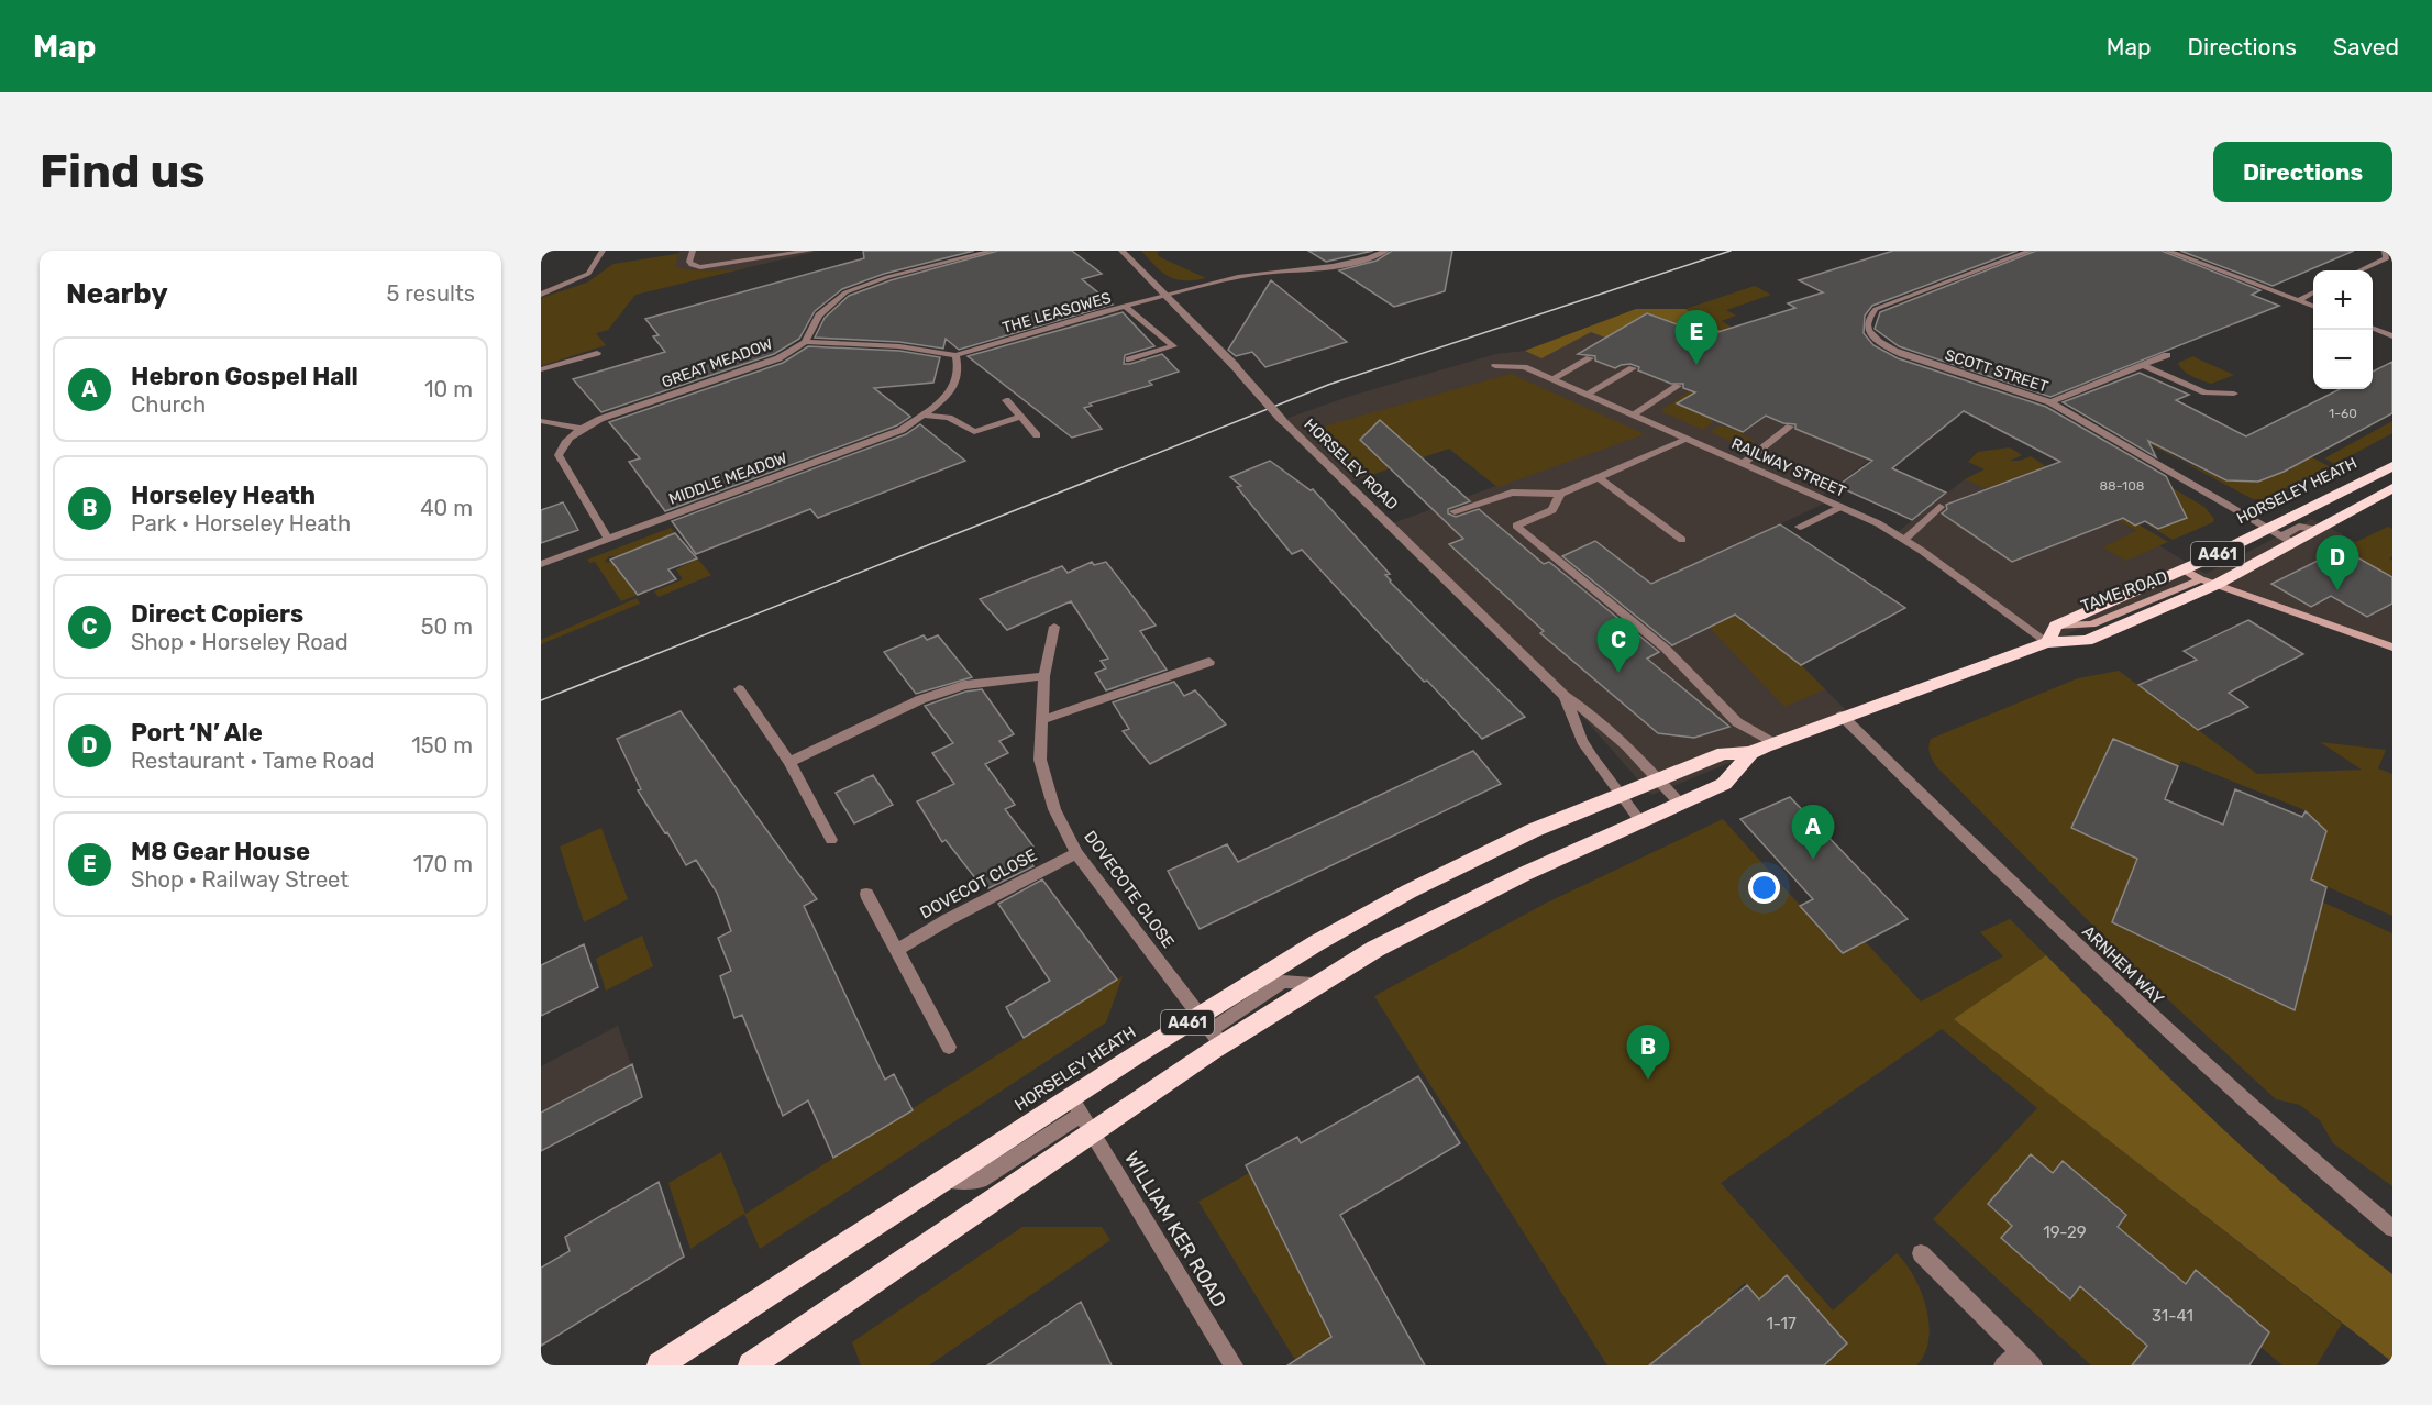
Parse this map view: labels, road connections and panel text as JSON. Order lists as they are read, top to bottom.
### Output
{
  "streets": {
    "highway": ["HORSELEY HEATH", "A461"],
    "main road": ["TAME ROAD"],
    "street": [
      "THE LEASOWES",
      "GREAT MEADOW",
      "SCOTT STREET",
      "HORSELEY ROAD",
      "RAILWAY STREET",
      "MIDDLE MEADOW",
      "DOVECOT CLOSE",
      "DOVECOTE CLOSE",
      "ARNHEM WAY",
      "WILLIAM KER ROAD"
    ]
  },
  "crossings": [
    ["THE LEASOWES", "HORSELEY ROAD"],
    ["THE LEASOWES", "MIDDLE MEADOW"],
    ["GREAT MEADOW", "MIDDLE MEADOW"],
    ["SCOTT STREET", "HORSELEY HEATH"],
    ["HORSELEY ROAD", "HORSELEY HEATH"],
    ["RAILWAY STREET", "HORSELEY HEATH"],
    ["HORSELEY HEATH", "TAME ROAD"],
    ["HORSELEY HEATH", "DOVECOTE CLOSE"],
    ["HORSELEY HEATH", "ARNHEM WAY"],
    ["HORSELEY HEATH", "WILLIAM KER ROAD"],
    ["DOVECOT CLOSE", "DOVECOTE CLOSE"]
  ],
  "house_numbers": [
    "1-60",
    "88-108",
    "19-29",
    "31-41",
    "1-17"
  ],
  "page": {
    "header": "Map",
    "nav": ["Map", "Directions", "Saved"],
    "buttons": "Directions",
    "title": "Find us",
    "heading": ["Nearby", "5 results"],
    "map_buttons": ["+", "−"],
    "pins": [
      "E",
      "D",
      "C",
      "A",
      "B"
    ],
    "list": [
      {
        "mark": "A",
        "name": "Hebron Gospel Hall",
        "note": "Church",
        "value": "10 m"
      },
      {
        "mark": "B",
        "name": "Horseley Heath",
        "note": "Park · Horseley Heath",
        "value": "40 m"
      },
      {
        "mark": "C",
        "name": "Direct Copiers",
        "note": "Shop · Horseley Road",
        "value": "50 m"
      },
      {
        "mark": "D",
        "name": "Port ‘N’ Ale",
        "note": "Restaurant · Tame Road",
        "value": "150 m"
      },
      {
        "mark": "E",
        "name": "M8 Gear House",
        "note": "Shop · Railway Street",
        "value": "170 m"
      }
    ]
  }
}
